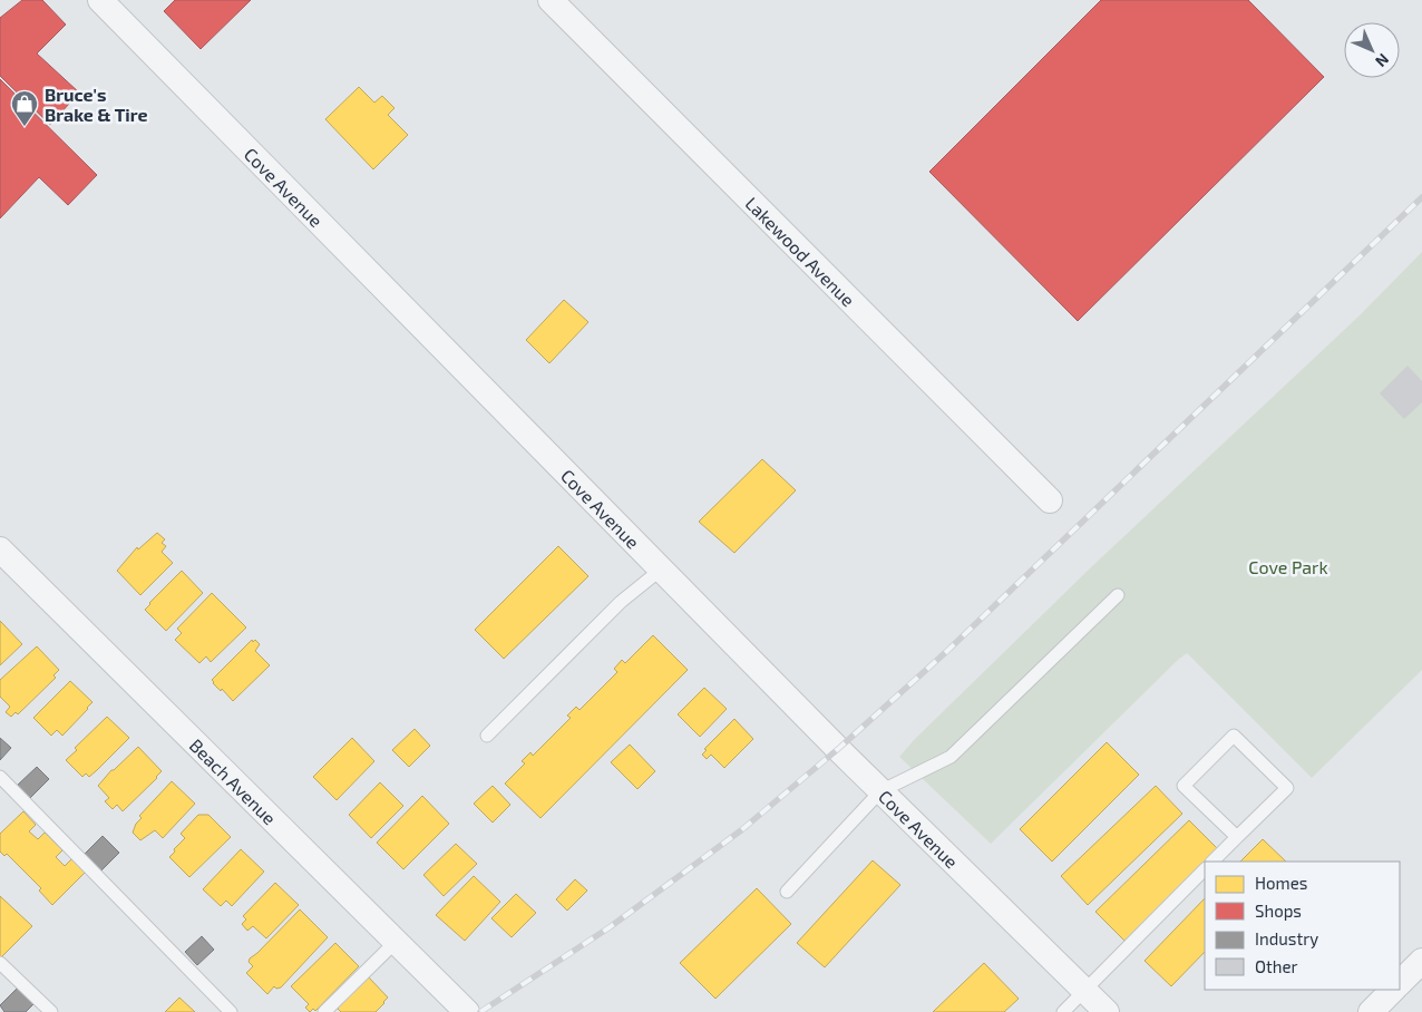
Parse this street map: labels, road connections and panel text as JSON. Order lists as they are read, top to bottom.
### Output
{
  "streets": {
    "street": ["Cove Avenue", "Lakewood Avenue", "Beach Avenue"]
  },
  "parks": ["Cove Park"],
  "places": {
    "shop": ["Bruce's Brake & Tire"]
  },
  "legend": [
    "Homes",
    "Shops",
    "Industry",
    "Other"
  ],
  "north": "bottom right"
}
